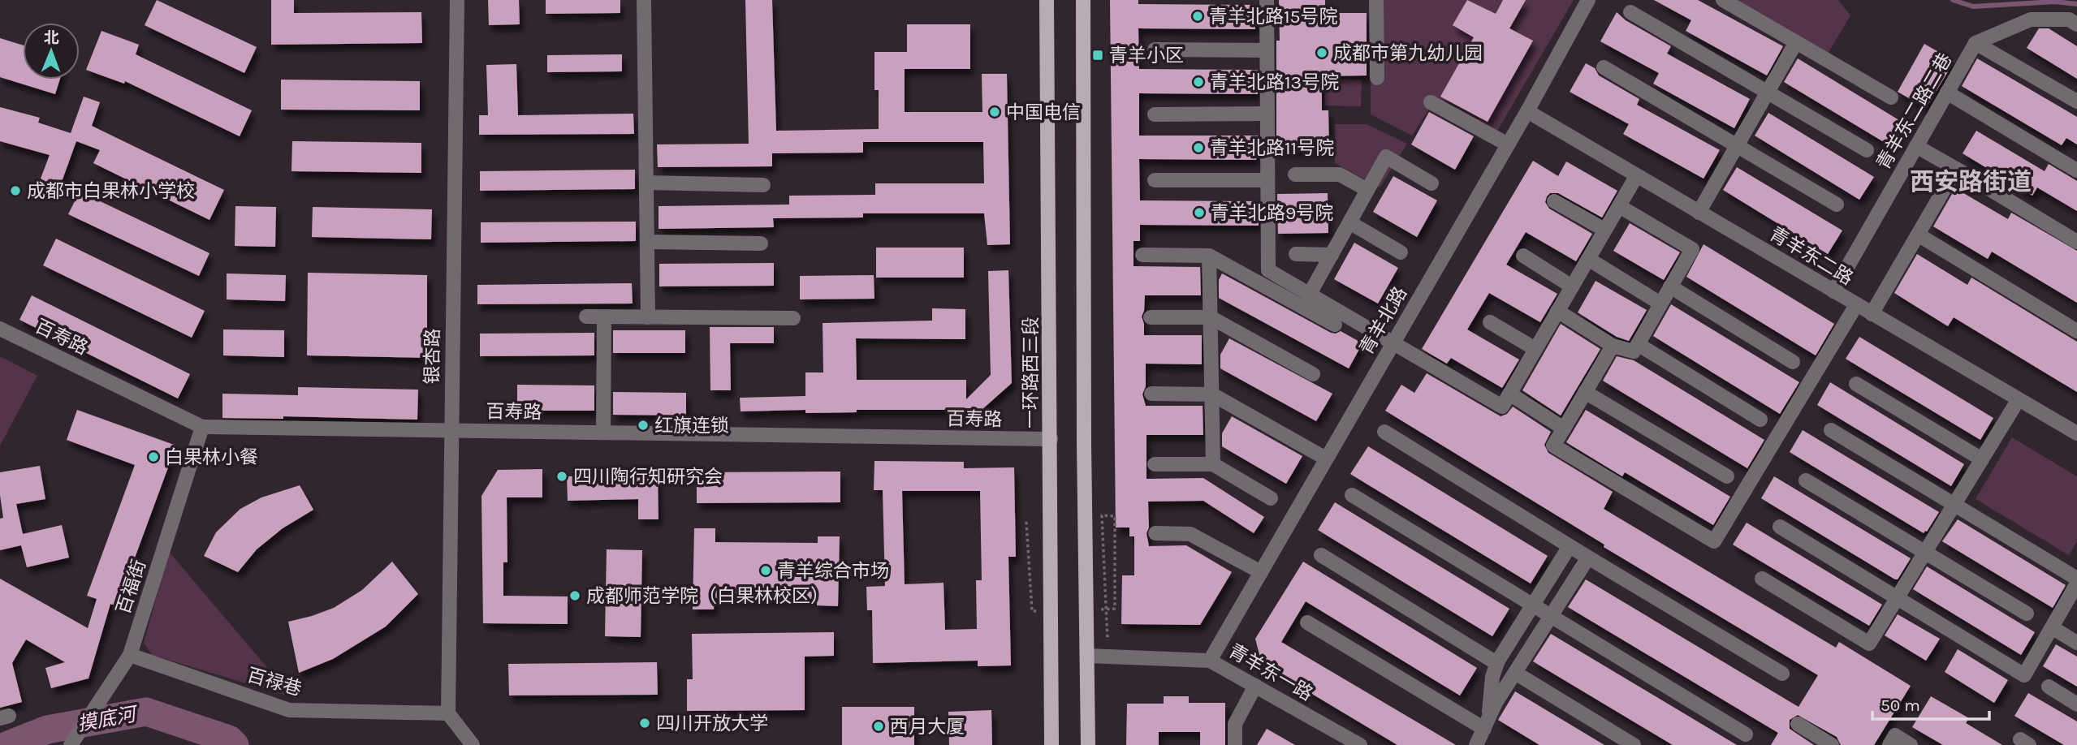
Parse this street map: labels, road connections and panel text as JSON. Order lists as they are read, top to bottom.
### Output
{
  "streets": {
    "main road": ["一环路西三段"],
    "street": [
      "青羊东二路二巷",
      "青羊东二路",
      "青羊北路",
      "百寿路",
      "银杏路",
      "百福街",
      "青羊东一路",
      "百禄巷"
    ]
  },
  "crossings": [
    ["青羊东二路二巷", "青羊东二路"],
    ["青羊东二路", "青羊北路"],
    ["青羊北路", "青羊东一路"],
    ["百寿路", "银杏路"],
    ["百寿路", "一环路西三段"],
    ["百寿路", "百福街"],
    ["银杏路", "百禄巷"],
    ["百福街", "百禄巷"]
  ],
  "districts": ["西安路街道"],
  "water": ["摸底河"],
  "places": {
    "other": [
      "青羊北路15号院",
      "成都市第九幼儿园",
      "青羊北路13号院",
      "中国电信",
      "青羊北路11号院",
      "成都市白果林小学校",
      "青羊北路9号院",
      "红旗连锁",
      "白果林小餐",
      "四川陶行知研究会",
      "青羊综合市场",
      "成都师范学院（白果林校区）",
      "四川开放大学",
      "西月大厦"
    ],
    "transit": ["青羊小区"]
  },
  "scale_bar": "50 m",
  "north": "top"
}
